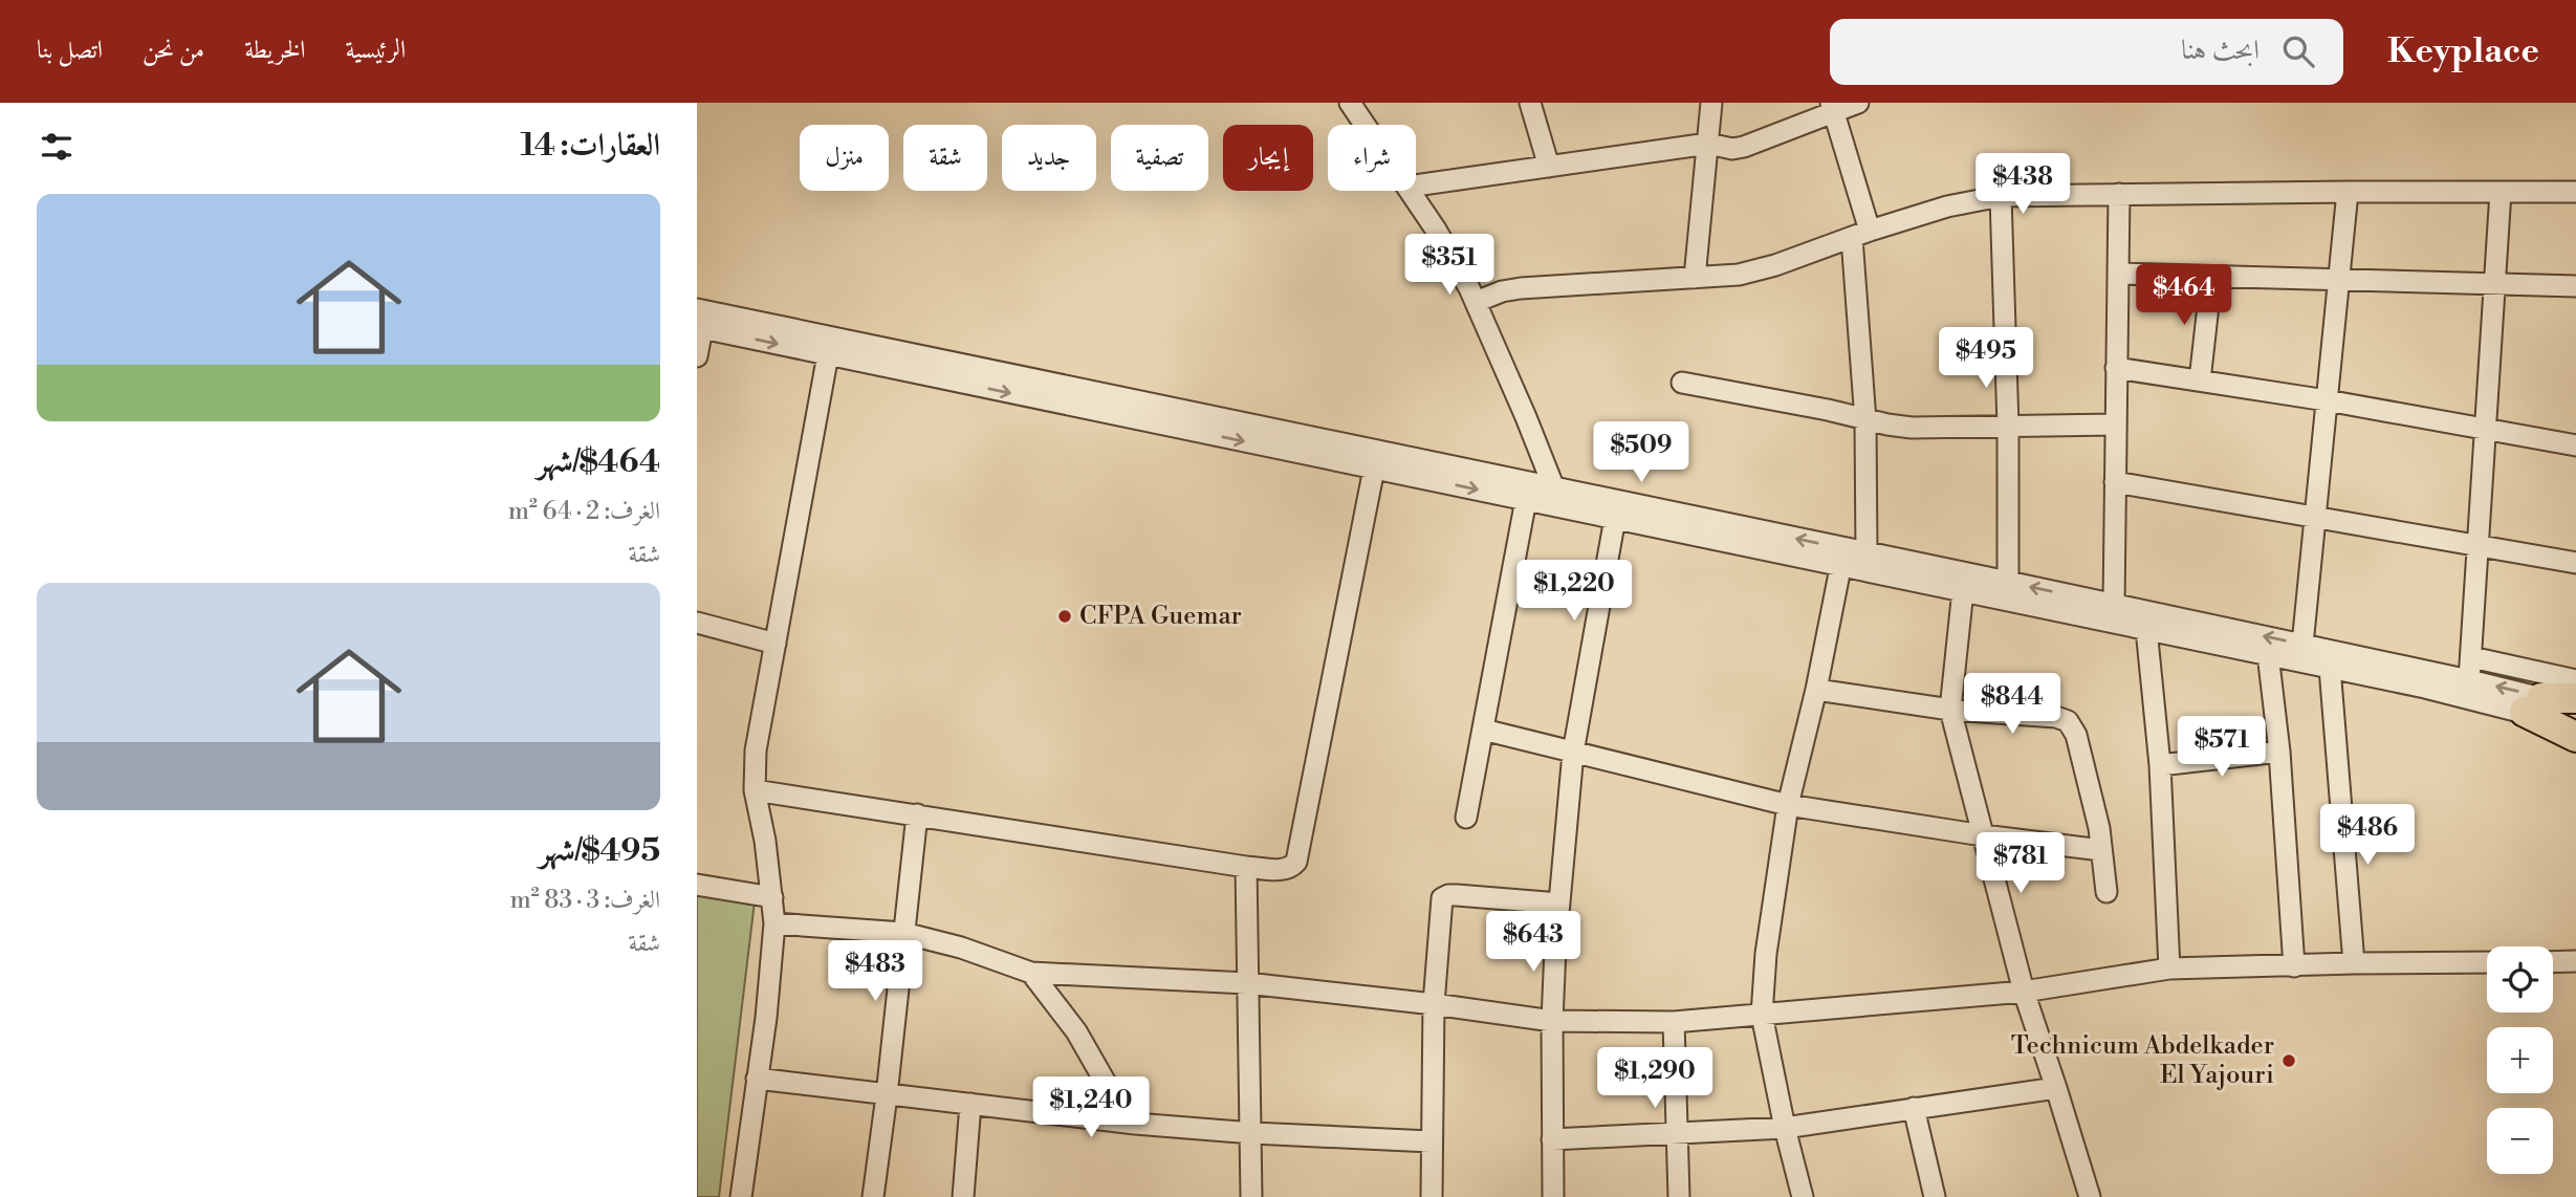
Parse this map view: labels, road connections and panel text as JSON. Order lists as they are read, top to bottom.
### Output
{
  "places": ["CFPA Guemar", "Technicum Abdelkader El Yajouri"],
  "page": {
    "header": "Keyplace",
    "search": "ابحث هنا",
    "nav": [
      "الرئيسية",
      "الخريطة",
      "من نحن",
      "اتصل بنا"
    ],
    "heading": "العقارات: 14",
    "chip": [
      "شراء",
      "إيجار",
      "تصفية",
      "جديد",
      "شقة",
      "منزل"
    ],
    "price": [
      "$438",
      "$351",
      "$464",
      "$495",
      "$509",
      "$1,220",
      "$844",
      "$571",
      "$486",
      "$781",
      "$643",
      "$483",
      "$1,290",
      "$1,240"
    ],
    "list": [
      {
        "name": "$464/شهر",
        "note": "الغرف: 2 · 64 m² · شقة"
      },
      {
        "name": "$495/شهر",
        "note": "الغرف: 3 · 83 m² · شقة"
      }
    ],
    "map_buttons": ["+", "−"]
  }
}
